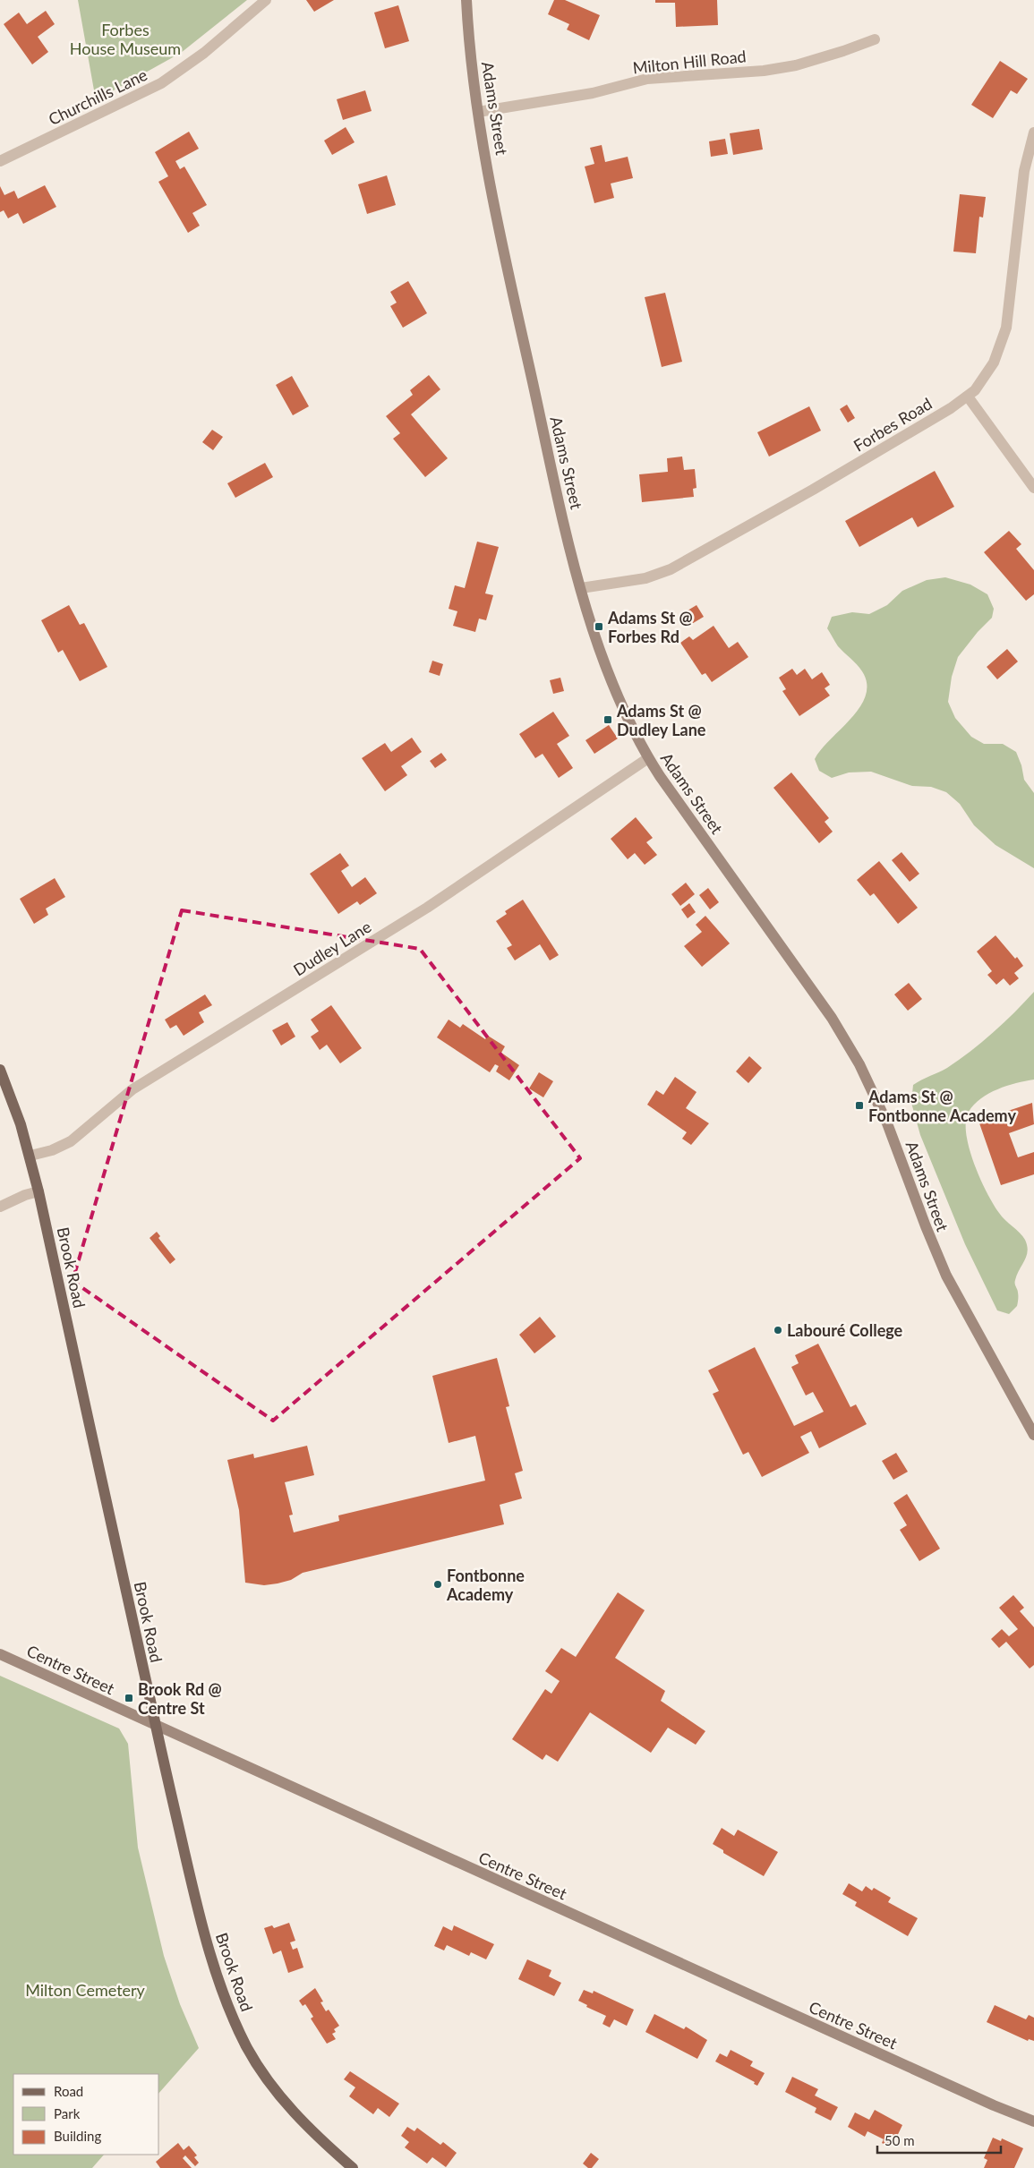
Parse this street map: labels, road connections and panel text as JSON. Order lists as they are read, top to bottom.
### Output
{
  "streets": {
    "main road": ["Adams Street", "Brook Road", "Centre Street"],
    "street": [
      "Milton Hill Road",
      "Churchills Lane",
      "Forbes Road",
      "Dudley Lane"
    ]
  },
  "crossings": [
    ["Milton Hill Road", "Adams Street"],
    ["Adams Street", "Forbes Road"],
    ["Adams Street", "Dudley Lane"],
    ["Dudley Lane", "Brook Road"],
    ["Brook Road", "Centre Street"]
  ],
  "parks": ["Forbes House Museum", "Milton Cemetery"],
  "places": {
    "transit": [
      "Adams St @ Forbes Rd",
      "Adams St @ Dudley Lane",
      "Adams St @ Fontbonne Academy",
      "Brook Rd @ Centre St"
    ],
    "other": ["Labouré College", "Fontbonne Academy"]
  },
  "legend": ["Road", "Park", "Building"],
  "scale_bar": "50 m"
}
